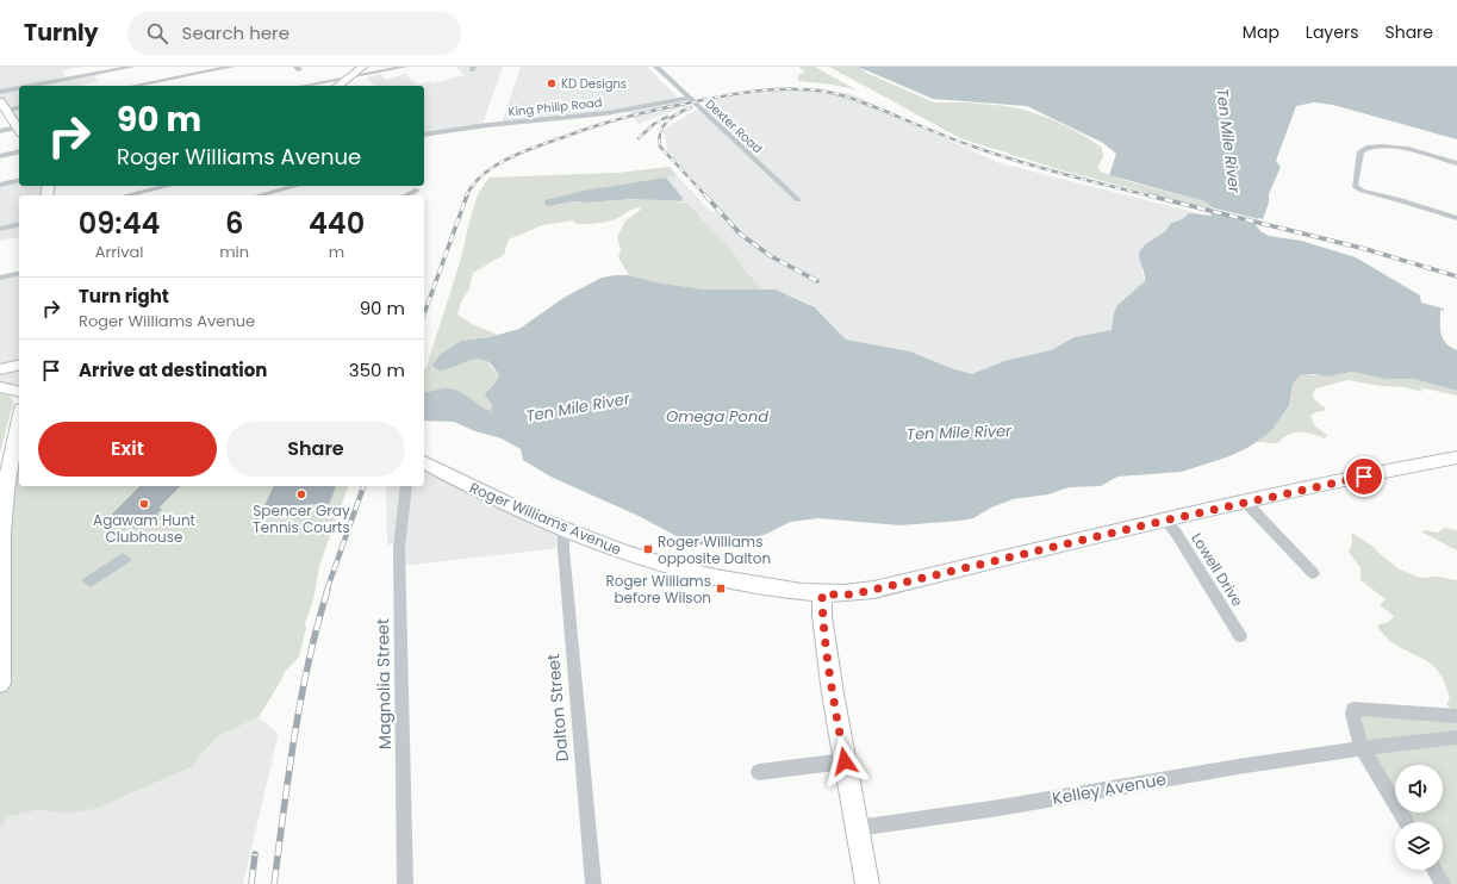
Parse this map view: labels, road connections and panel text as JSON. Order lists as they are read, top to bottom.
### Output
{
  "streets": {
    "main road": ["Roger Williams Avenue"],
    "street": [
      "King Philip Road",
      "Dexter Road",
      "Lowell Drive",
      "Magnolia Street",
      "Dalton Street",
      "Kelley Avenue"
    ]
  },
  "crossings": [
    ["King Philip Road", "Dexter Road"],
    ["Roger Williams Avenue", "Lowell Drive"],
    ["Roger Williams Avenue", "Dalton Street"]
  ],
  "water": ["Ten Mile River", "Omega Pond"],
  "places": {
    "other": ["KD Designs", "Spencer Gray Tennis Courts", "Agawam Hunt Clubhouse"],
    "transit": ["Roger Williams opposite Dalton", "Roger Williams before Wilson"]
  },
  "page": {
    "header": "Turnly",
    "search": "Search here",
    "nav": ["Map", "Layers", "Share"],
    "turn": ["90 m", "Roger Williams Avenue"],
    "eta": [
      "09:44",
      "Arrival",
      "6",
      "min",
      "440",
      "m"
    ],
    "list": [
      {
        "name": "Turn right",
        "note": "Roger Williams Avenue",
        "value": "90 m"
      },
      {
        "name": "Arrive at destination",
        "value": "350 m"
      }
    ],
    "buttons": ["Exit", "Share"]
  }
}
